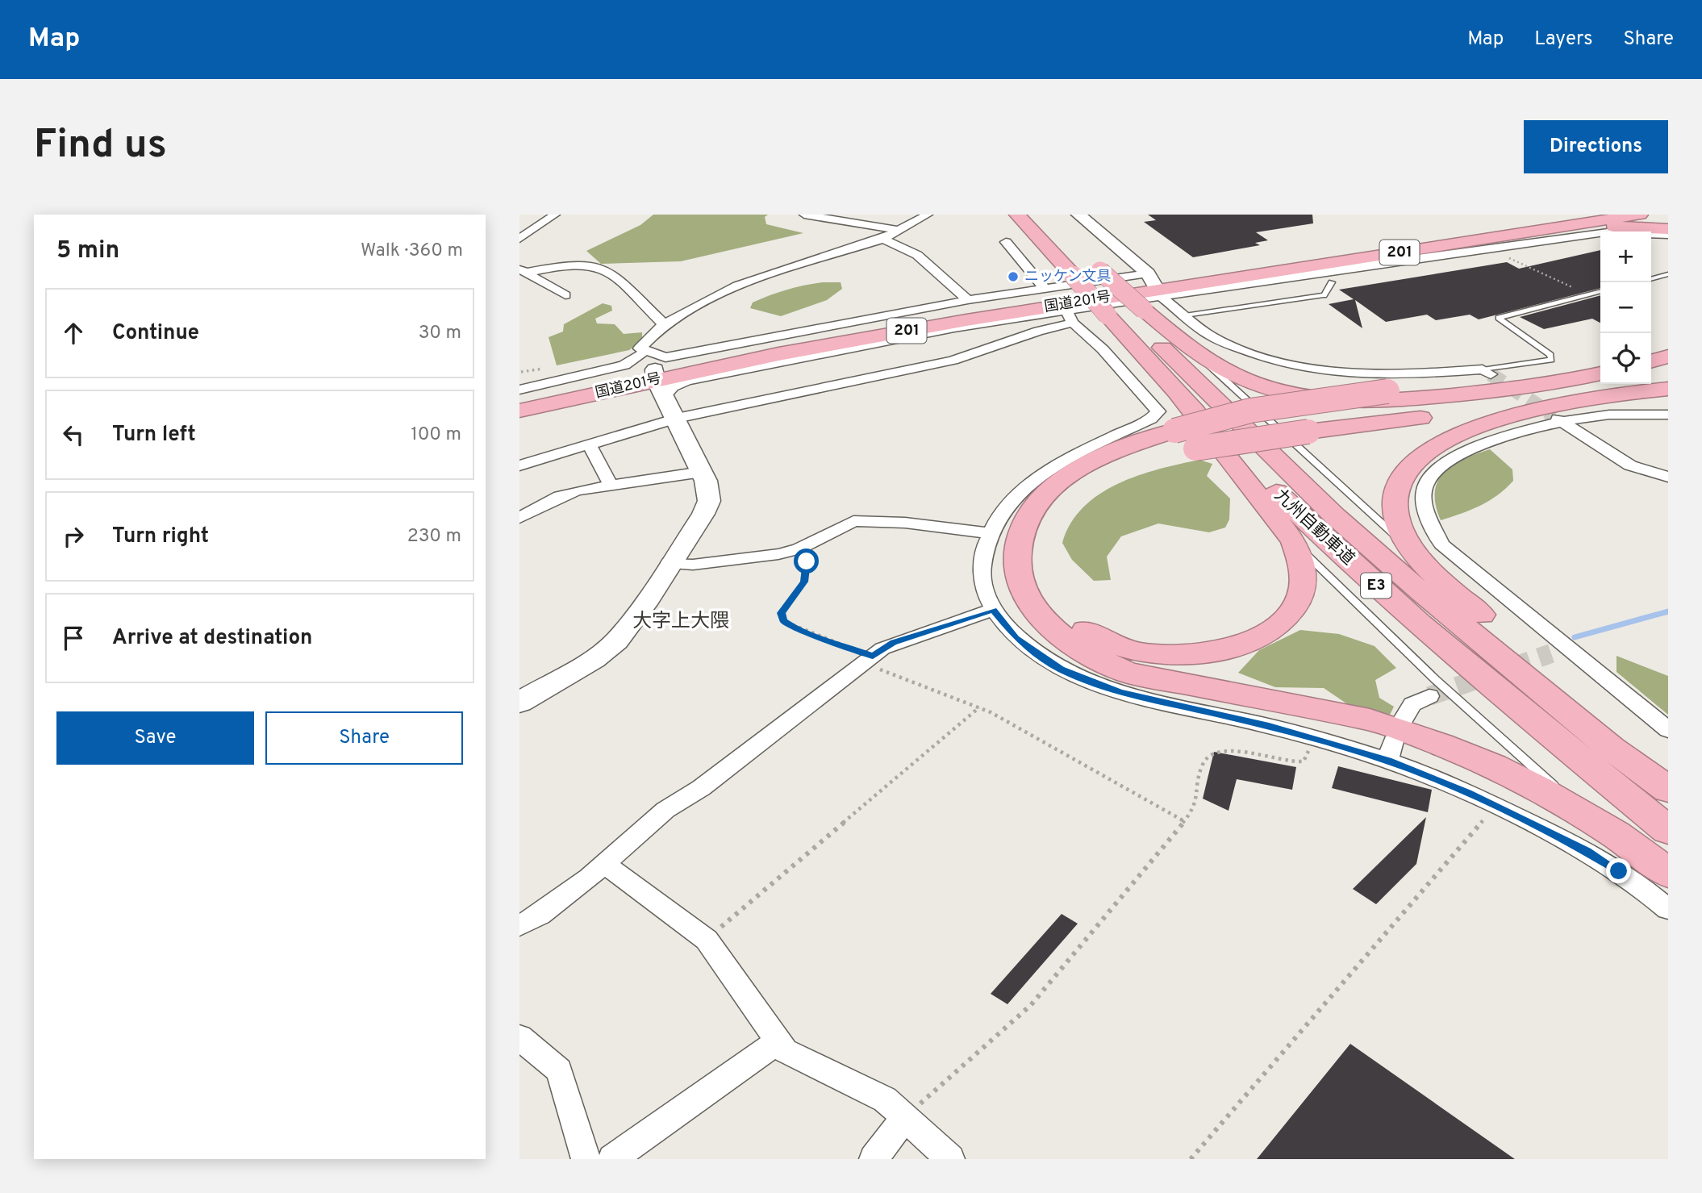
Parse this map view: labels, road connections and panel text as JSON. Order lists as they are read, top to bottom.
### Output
{
  "streets": {
    "highway": [
      "201",
      "国道201号",
      "九州自動車道",
      "E3"
    ]
  },
  "districts": ["大字上大隈"],
  "places": ["ニッケン文具"],
  "page": {
    "header": "Map",
    "nav": ["Map", "Layers", "Share"],
    "buttons": [
      "Directions",
      ["Save", "Share"]
    ],
    "title": "Find us",
    "heading": ["5 min", "Walk · 360 m"],
    "map_buttons": ["+", "−"],
    "list": [
      ["Continue", "30 m"],
      ["Turn left", "100 m"],
      ["Turn right", "230 m"],
      "Arrive at destination"
    ]
  }
}
